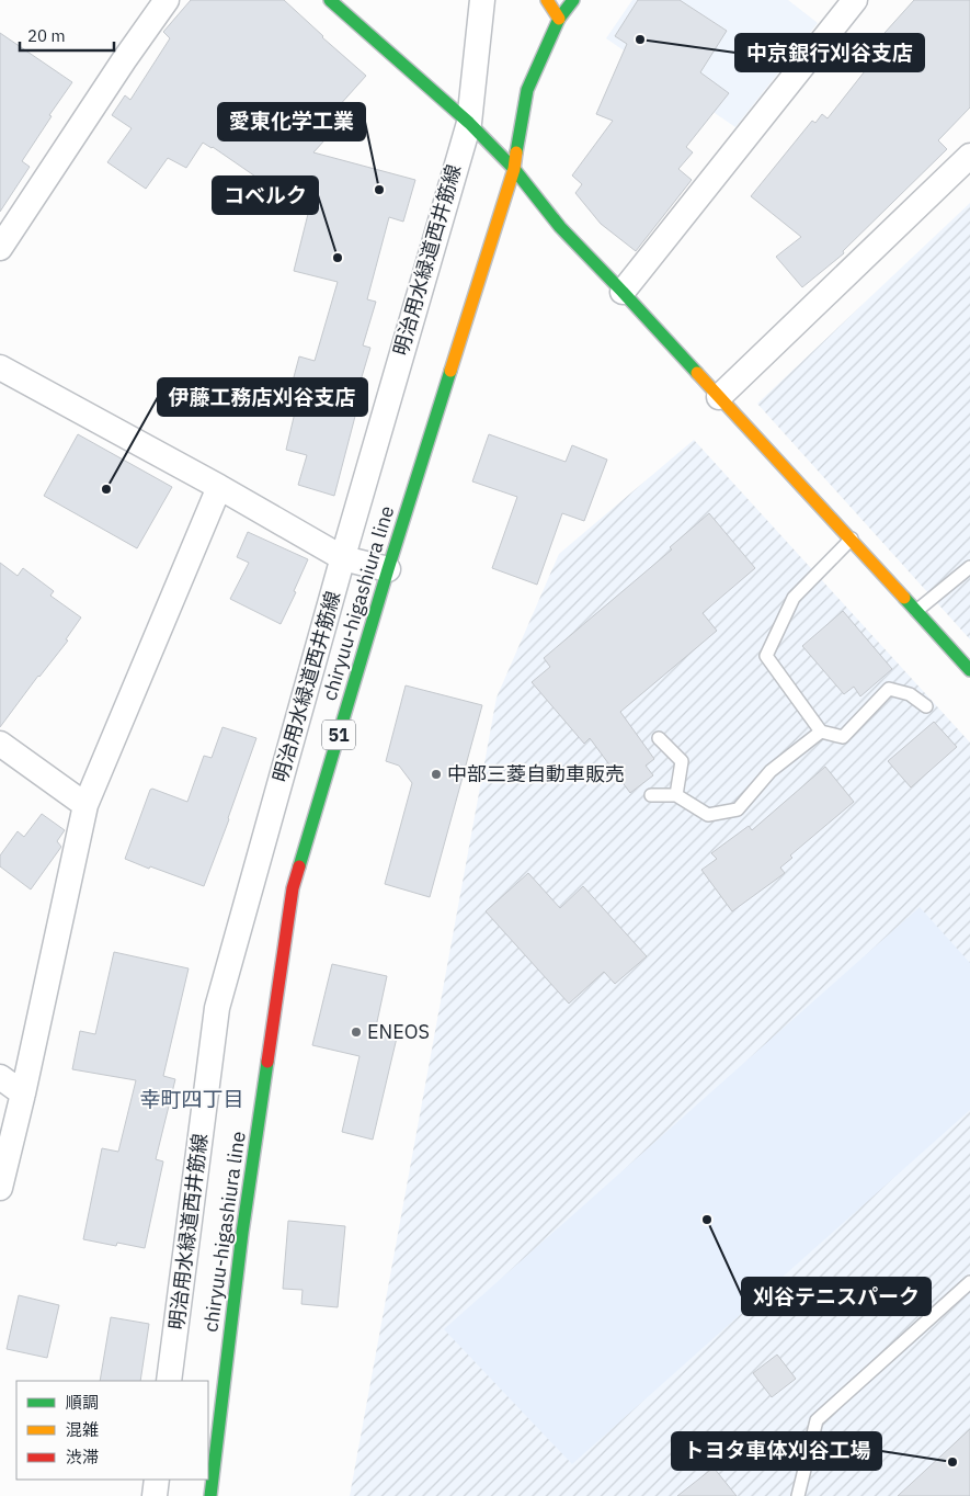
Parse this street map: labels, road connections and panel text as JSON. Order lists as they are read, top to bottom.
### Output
{
  "streets": {
    "main road": ["chiryuu-higashiura line", "51"],
    "street": ["明治用水緑道西井筋線"]
  },
  "districts": ["幸町四丁目"],
  "places": [
    "中京銀行刈谷支店",
    "愛東化学工業",
    "コベルク",
    "伊藤工務店刈谷支店",
    "中部三菱自動車販売",
    "ENEOS",
    "刈谷テニスパーク",
    "トヨタ車体刈谷工場"
  ],
  "legend": ["順調", "混雑", "渋滞"],
  "scale_bar": "20 m"
}
